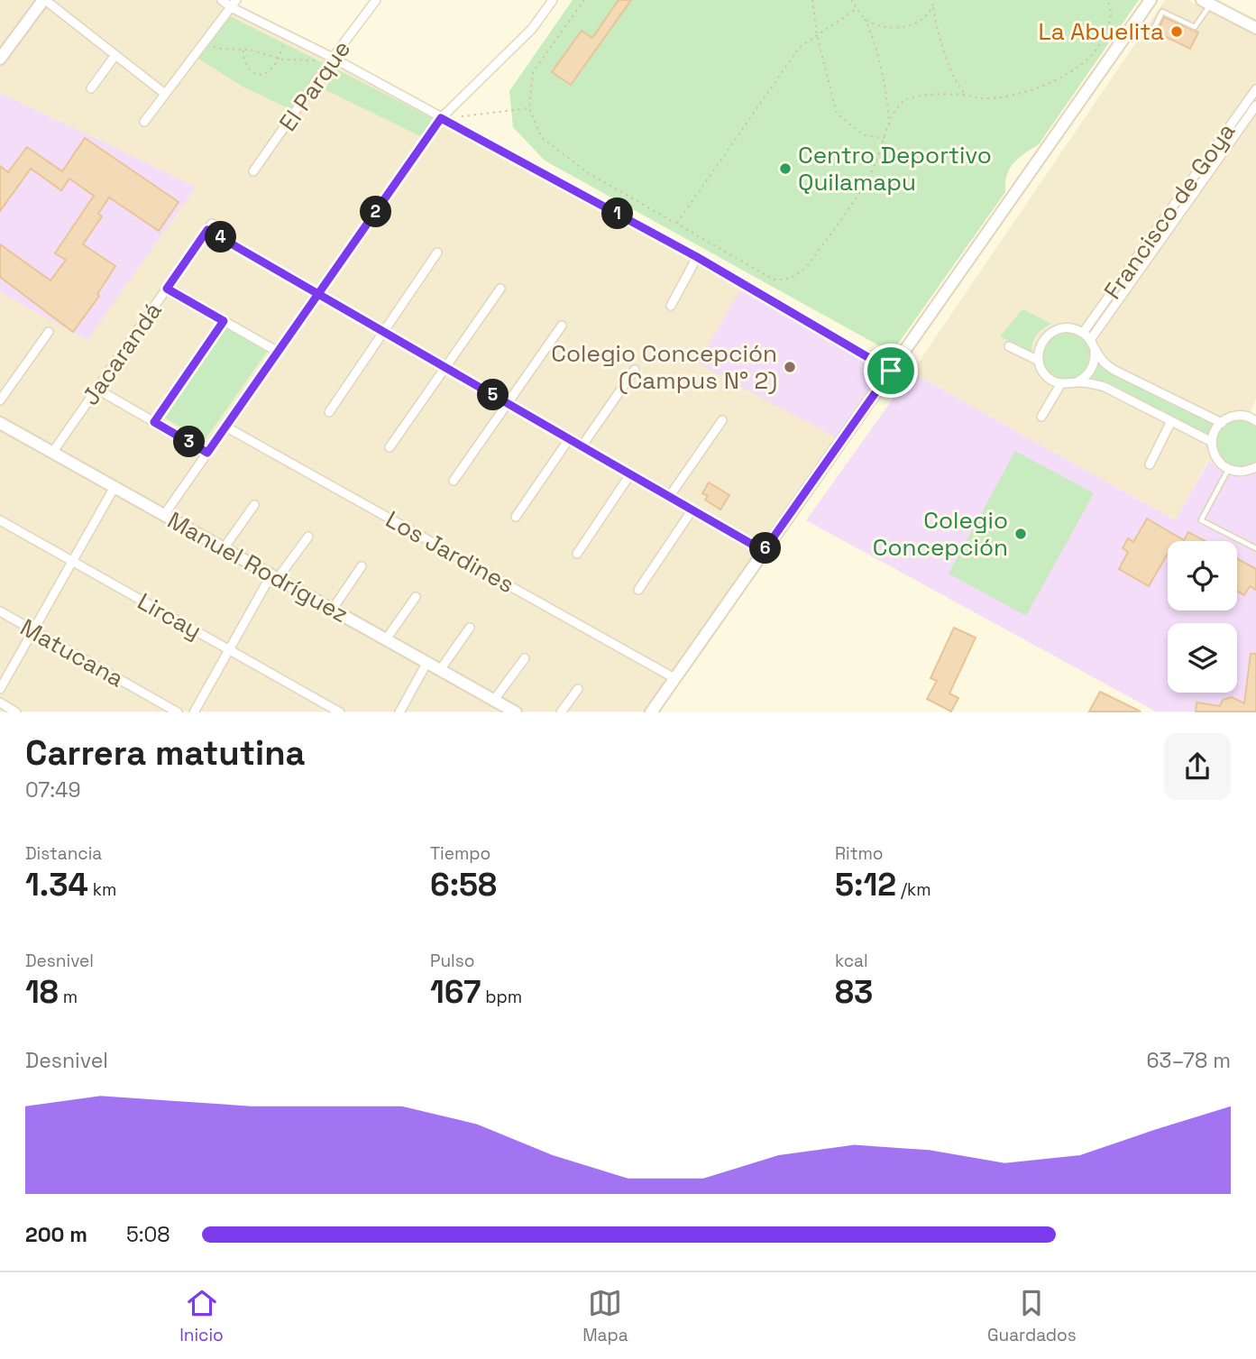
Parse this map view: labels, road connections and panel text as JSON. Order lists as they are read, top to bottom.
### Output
{
  "streets": {
    "street": [
      "El Parque",
      "Francisco de Goya",
      "Jacarandá",
      "Los Jardines",
      "Manuel Rodríguez",
      "Lircay",
      "Matucana"
    ]
  },
  "crossings": [
    ["Jacarandá", "Manuel Rodríguez"]
  ],
  "places": [
    "La Abuelita",
    "Centro Deportivo Quilamapu",
    "Colegio Concepción (Campus N° 2)",
    "Colegio Concepción"
  ],
  "page": {
    "pins": [
      "2",
      "1",
      "4",
      "5",
      "3",
      "6"
    ],
    "heading": ["Carrera matutina", "07:49"],
    "stats": [
      ["Distancia", "1.34 km"],
      ["Tiempo", "6:58"],
      ["Ritmo", "5:12 /km"],
      ["Desnivel", "18 m"],
      ["Pulso", "167 bpm"],
      ["kcal", "83"]
    ],
    "chart": ["Desnivel", "63–78 m"],
    "list": [
      {
        "name": "200 m",
        "note": "5:08"
      }
    ],
    "tabs": ["Inicio", "Mapa", "Guardados"]
  }
}
